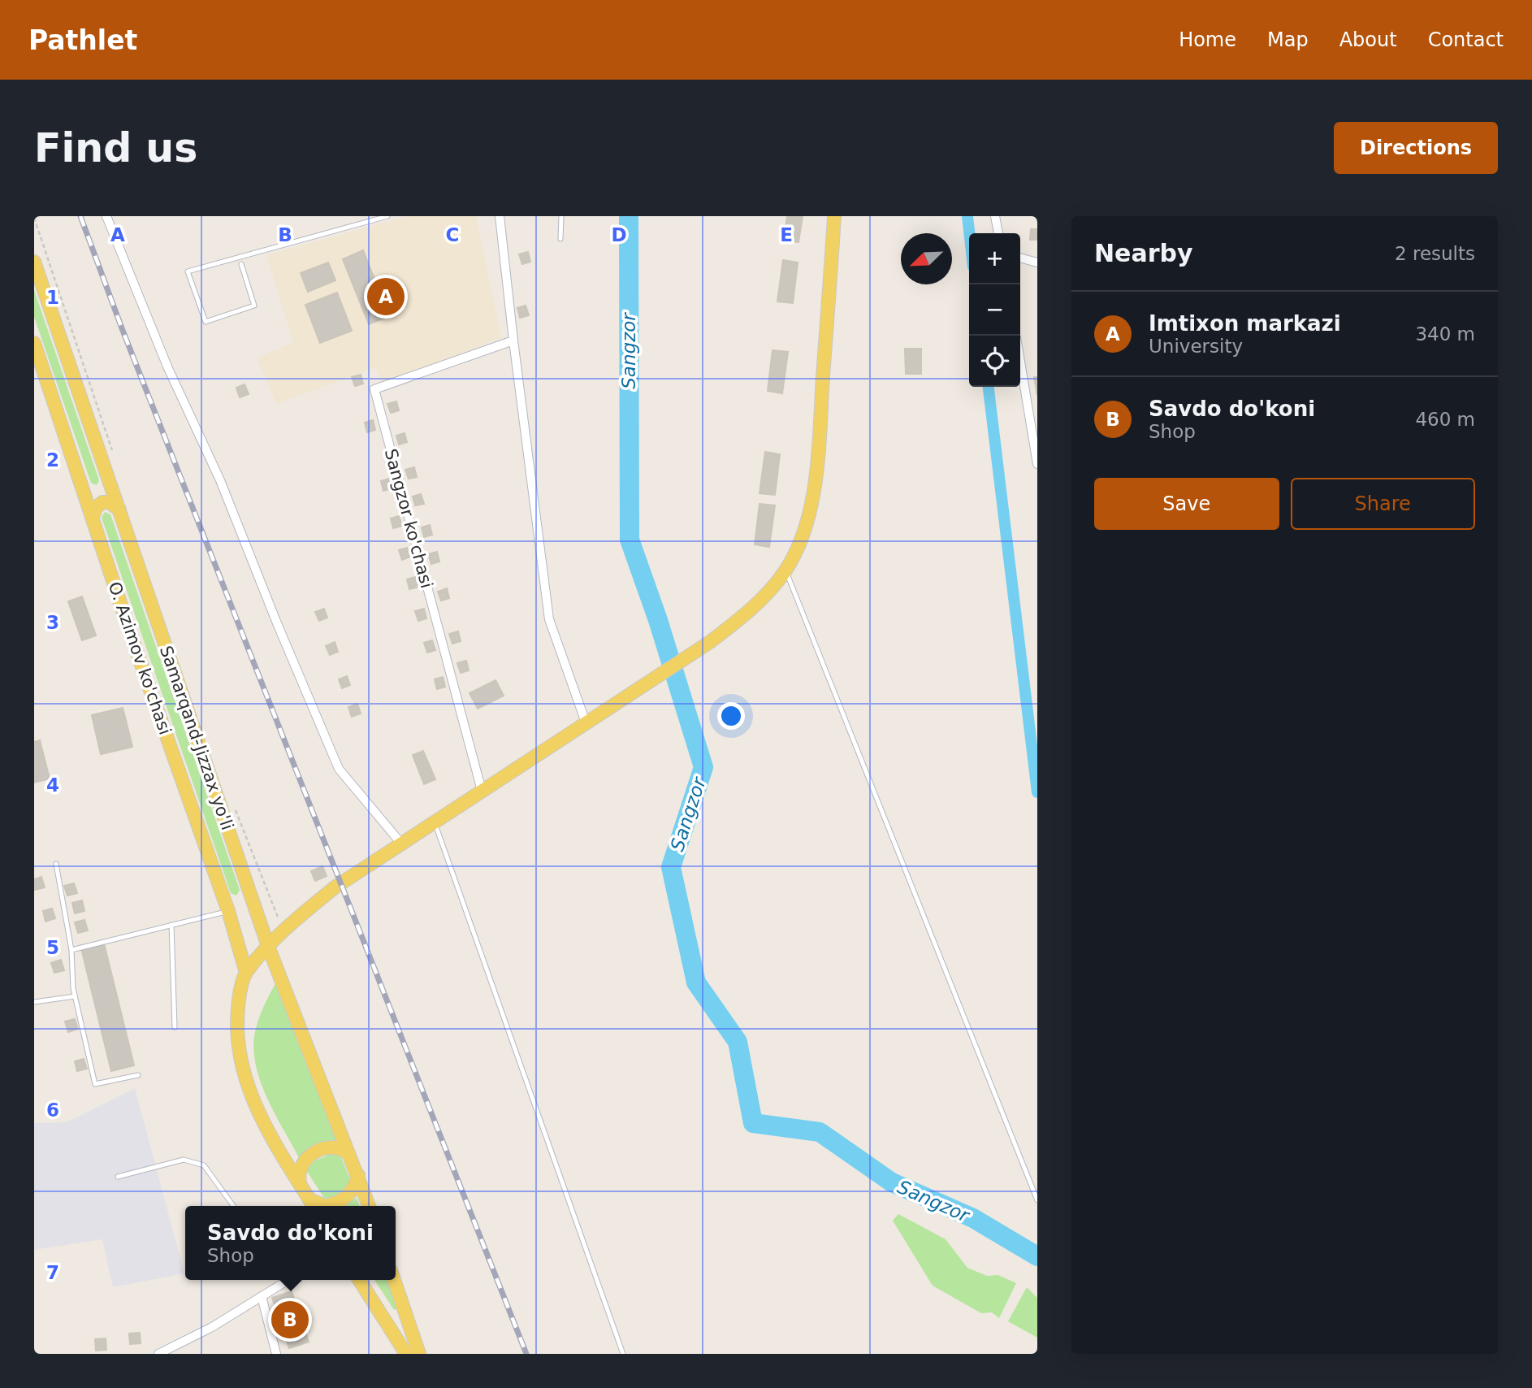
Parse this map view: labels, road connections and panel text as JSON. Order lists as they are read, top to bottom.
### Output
{
  "streets": {
    "main road": ["O. Azimov ko'chasi", "Samarqand-Jizzax yo'li"],
    "street": ["Sangzor ko'chasi"]
  },
  "water": ["Sangzor"],
  "north": "bottom left",
  "page": {
    "header": "Pathlet",
    "nav": [
      "Home",
      "Map",
      "About",
      "Contact"
    ],
    "buttons": [
      "Directions",
      ["Save", "Share"]
    ],
    "title": "Find us",
    "heading": ["Nearby", "2 results"],
    "map_buttons": ["+", "−"],
    "pins": ["A", "B"],
    "list": [
      {
        "mark": "A",
        "name": "Imtixon markazi",
        "note": "University",
        "value": "340 m"
      },
      {
        "mark": "B",
        "name": "Savdo do'koni",
        "note": "Shop",
        "value": "460 m"
      }
    ],
    "popup": ["Savdo do'koni", "Shop"]
  },
  "grid": {
    "columns": [
      "A",
      "B",
      "C",
      "D",
      "E"
    ],
    "rows": [
      "1",
      "2",
      "3",
      "4",
      "5",
      "6",
      "7"
    ]
  }
}
